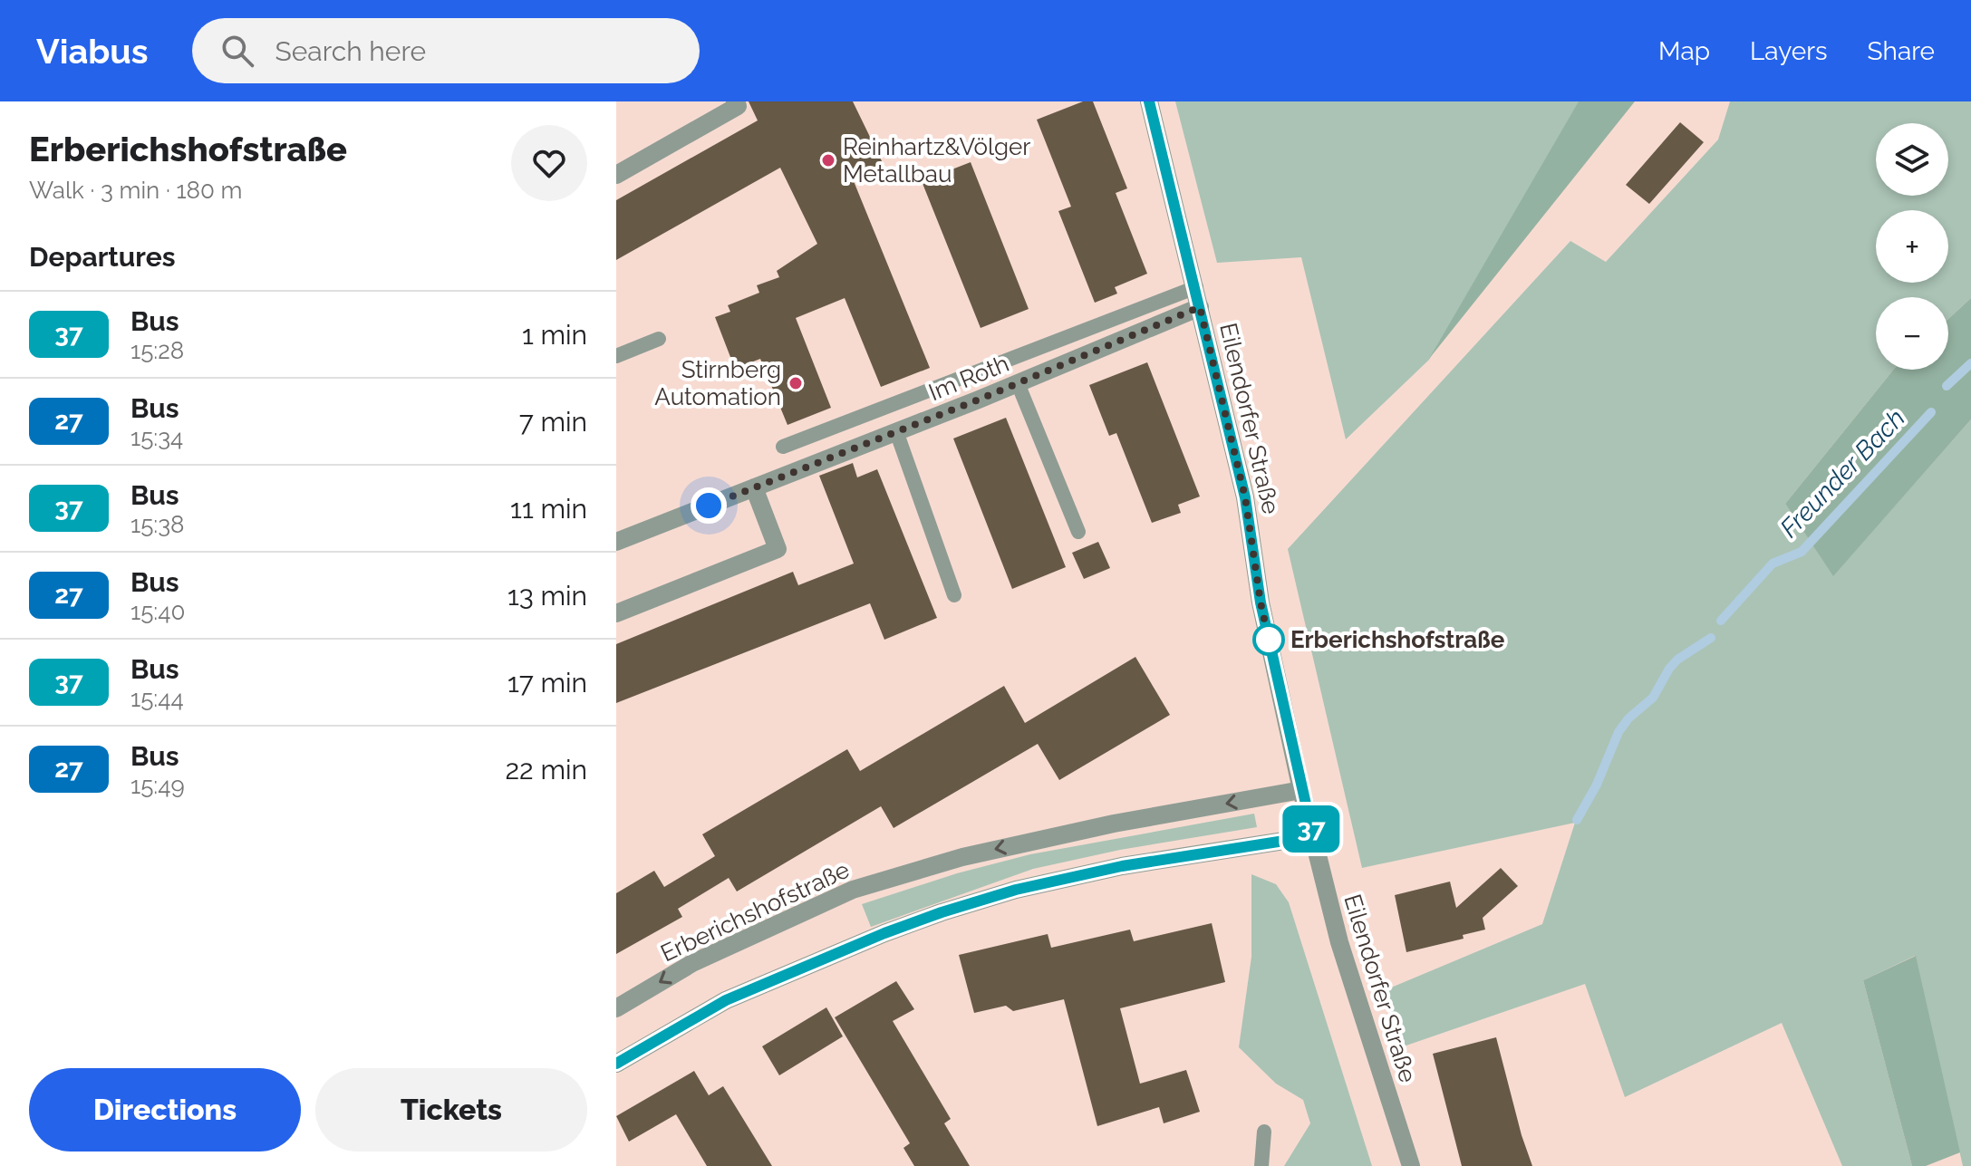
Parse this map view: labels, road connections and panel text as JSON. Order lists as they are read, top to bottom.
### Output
{
  "streets": {
    "street": ["Im Roth", "Eilendorfer Straße", "Erberichshofstraße"]
  },
  "crossings": [
    ["Im Roth", "Eilendorfer Straße"],
    ["Eilendorfer Straße", "Erberichshofstraße"]
  ],
  "water": ["Freunder Bach"],
  "places": ["Reinhartz&Völger Metallbau", "Stirnberg Automation", "Erberichshofstraße"],
  "lines": ["bus line 37"],
  "page": {
    "header": "Viabus",
    "search": "Search here",
    "nav": ["Map", "Layers", "Share"],
    "heading": [
      ["Erberichshofstraße", "Walk · 3 min · 180 m"],
      "Departures"
    ],
    "on_map": "37",
    "map_buttons": ["+", "−"],
    "list": [
      {
        "mark": "37",
        "name": "Bus",
        "note": "15:28",
        "value": "1 min"
      },
      {
        "mark": "27",
        "name": "Bus",
        "note": "15:34",
        "value": "7 min"
      },
      {
        "mark": "37",
        "name": "Bus",
        "note": "15:38",
        "value": "11 min"
      },
      {
        "mark": "27",
        "name": "Bus",
        "note": "15:40",
        "value": "13 min"
      },
      {
        "mark": "37",
        "name": "Bus",
        "note": "15:44",
        "value": "17 min"
      },
      {
        "mark": "27",
        "name": "Bus",
        "note": "15:49",
        "value": "22 min"
      }
    ],
    "buttons": ["Directions", "Tickets"]
  }
}
